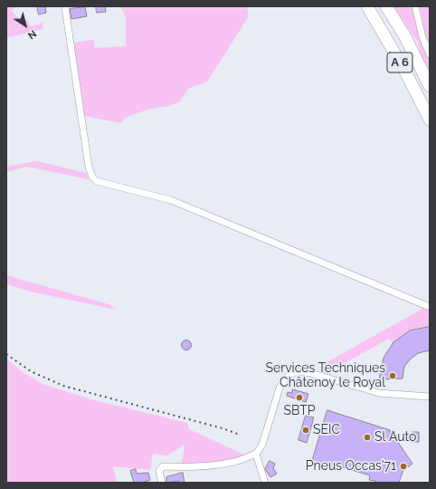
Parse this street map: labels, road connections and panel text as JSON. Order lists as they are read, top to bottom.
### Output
{
  "streets": {
    "highway": ["A 6"]
  },
  "places": [
    "Services Techniques Châtenoy le Royal",
    "SBTP",
    "SEIC",
    "Sl Auto",
    "Pneus Occas'71"
  ],
  "north": "bottom right"
}
